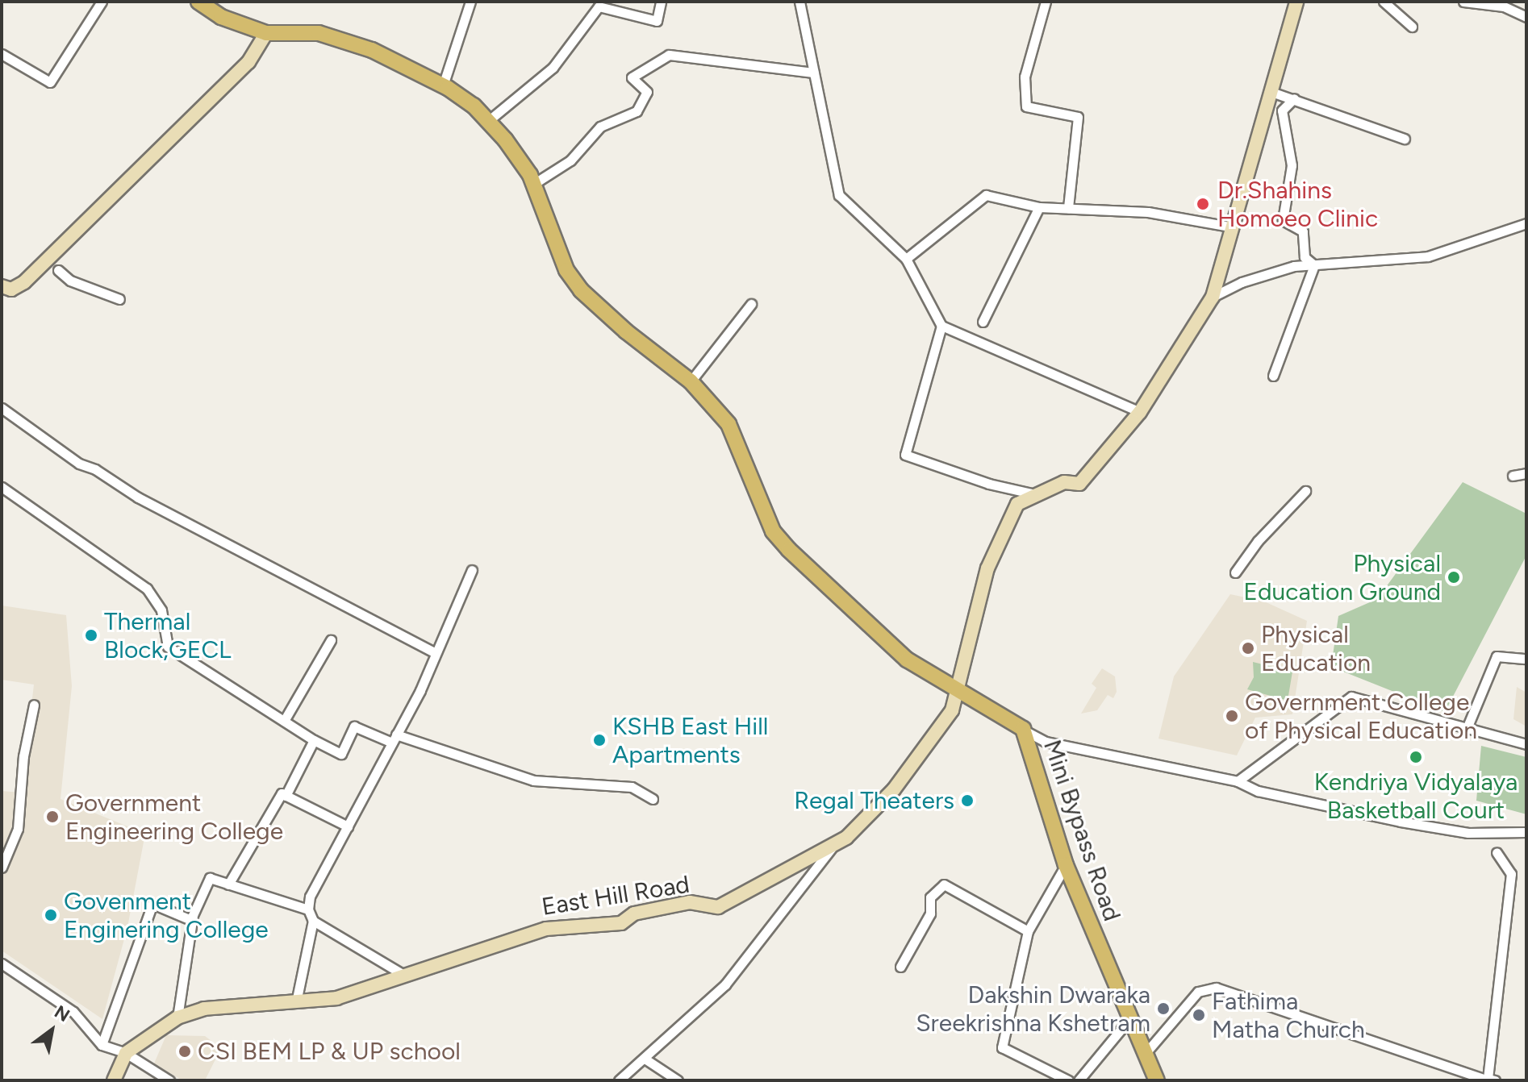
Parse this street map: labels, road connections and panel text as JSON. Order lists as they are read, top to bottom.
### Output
{
  "streets": {
    "main road": ["Mini Bypass Road"],
    "street": ["East Hill Road"]
  },
  "crossings": [
    ["Mini Bypass Road", "East Hill Road"]
  ],
  "places": [
    "Dr.Shahins Homoeo Clinic",
    "Physical Education Ground",
    "Thermal Block,GECL",
    "Physical Education",
    "Government College of Physical Education",
    "KSHB East Hill Apartments",
    "Kendriya Vidyalaya Basketball Court",
    "Regal Theaters",
    "Government Engineering College",
    "Govenment Enginering College",
    "Dakshin Dwaraka Sreekrishna Kshetram",
    "Fathima Matha Church",
    "CSI BEM LP & UP school"
  ],
  "north": "top right"
}
